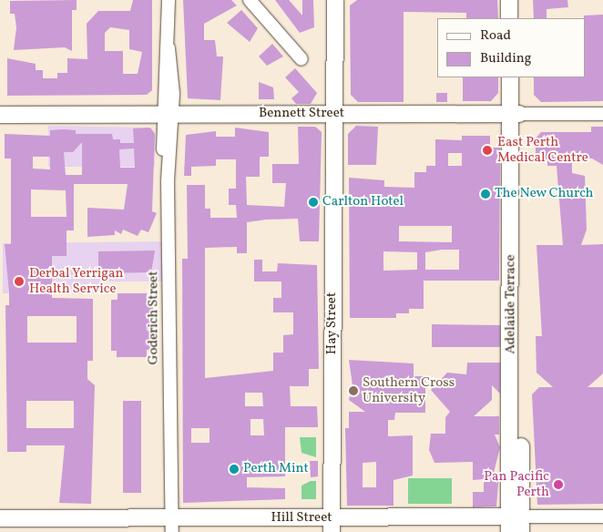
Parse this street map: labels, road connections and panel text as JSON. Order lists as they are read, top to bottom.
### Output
{
  "streets": {
    "main road": [
      "Bennett Street",
      "Adelaide Terrace",
      "Hay Street",
      "Hill Street"
    ],
    "street": ["Goderich Street"]
  },
  "crossings": [
    ["Bennett Street", "Adelaide Terrace"],
    ["Bennett Street", "Goderich Street"],
    ["Bennett Street", "Hay Street"],
    ["Adelaide Terrace", "Hill Street"],
    ["Goderich Street", "Hill Street"],
    ["Hay Street", "Hill Street"]
  ],
  "places": [
    "East Perth Medical Centre",
    "The New Church",
    "Carlton Hotel",
    "Derbal Yerrigan Health Service",
    "Southern Cross University",
    "Perth Mint",
    "Pan Pacific Perth"
  ],
  "legend": ["Road", "Building"]
}
